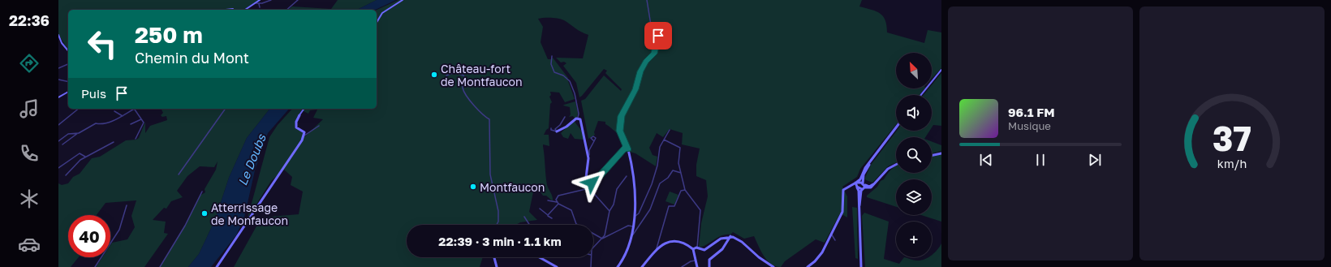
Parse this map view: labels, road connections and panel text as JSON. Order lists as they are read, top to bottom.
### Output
{
  "water": ["Le Doubs"],
  "places": ["Château-fort de Montfaucon", "Montfaucon", "Atterrissage de Monfaucon"],
  "north": "top left",
  "page": {
    "tabs": "22:36",
    "turn": ["250 m", "Chemin du Mont"],
    "map_buttons": "+",
    "then": "Puis",
    "song": ["96.1 FM", "Musique"],
    "limit": "40",
    "trip": "22:39 · 3 min · 1.1 km",
    "gauge": ["37", "km/h"]
  }
}
